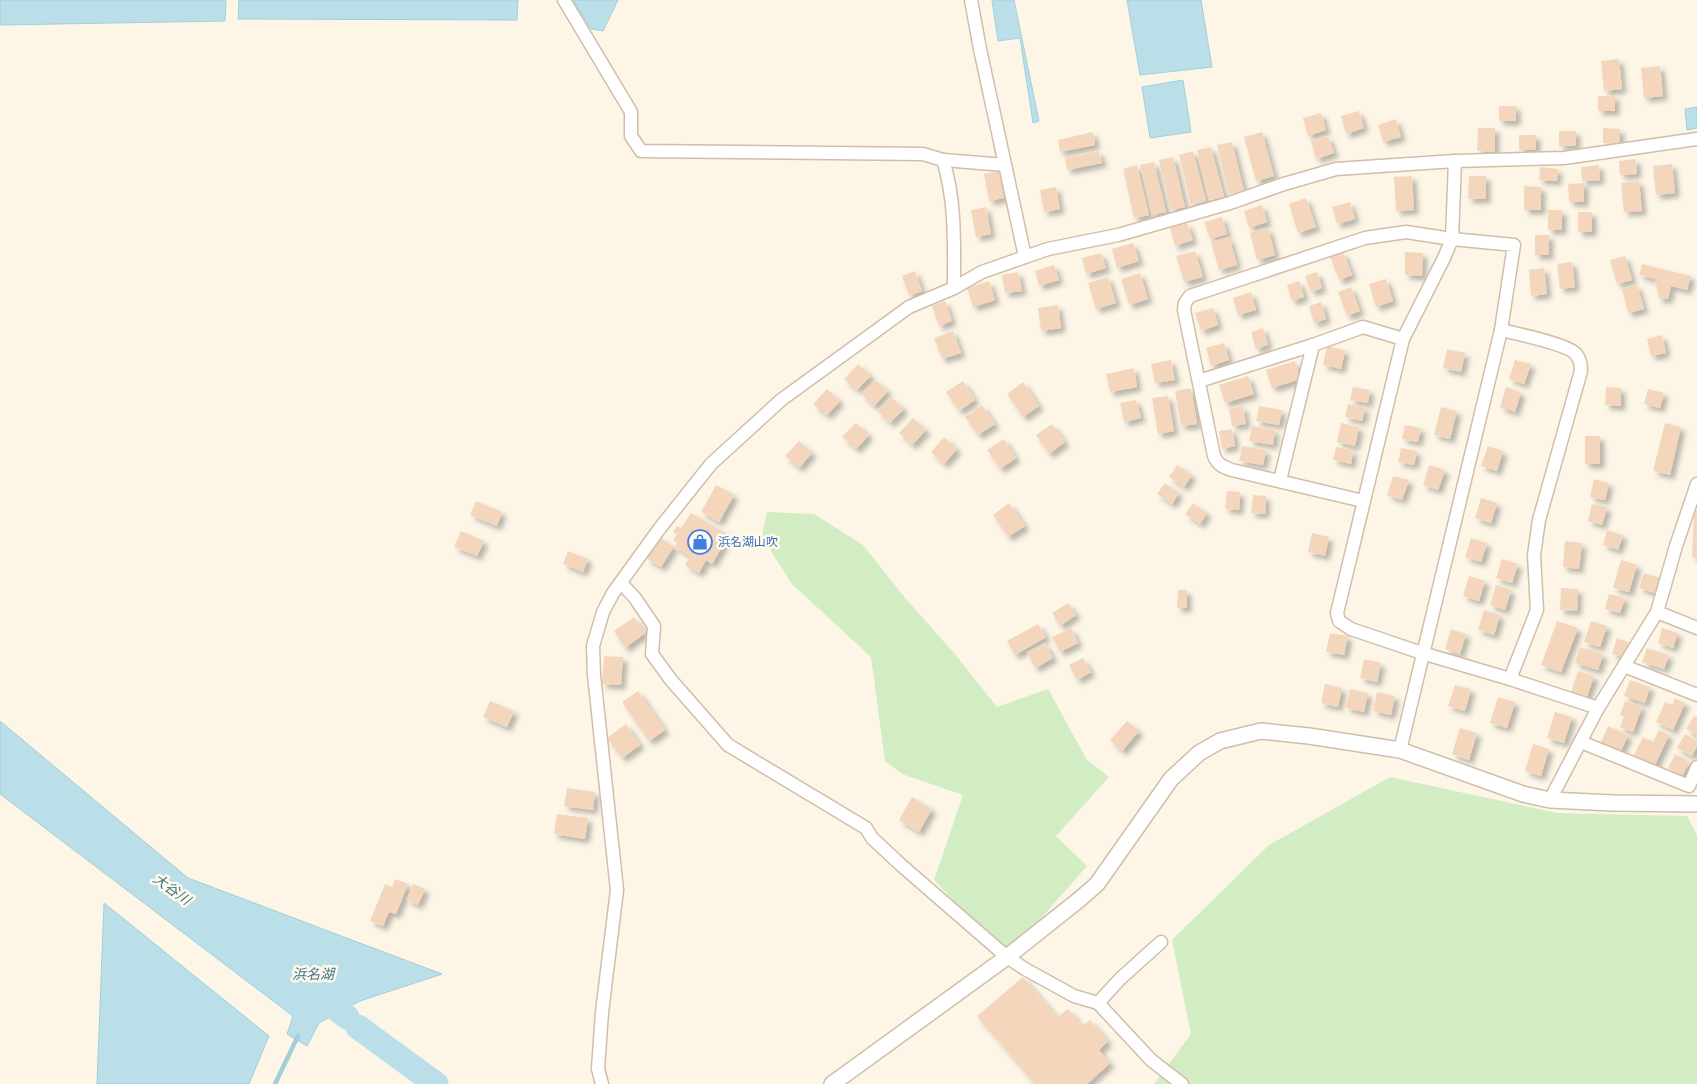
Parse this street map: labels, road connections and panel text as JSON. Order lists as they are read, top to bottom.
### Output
{
  "water": ["大谷川", "浜名湖"],
  "places": {
    "shop": ["浜名湖山吹"]
  }
}
